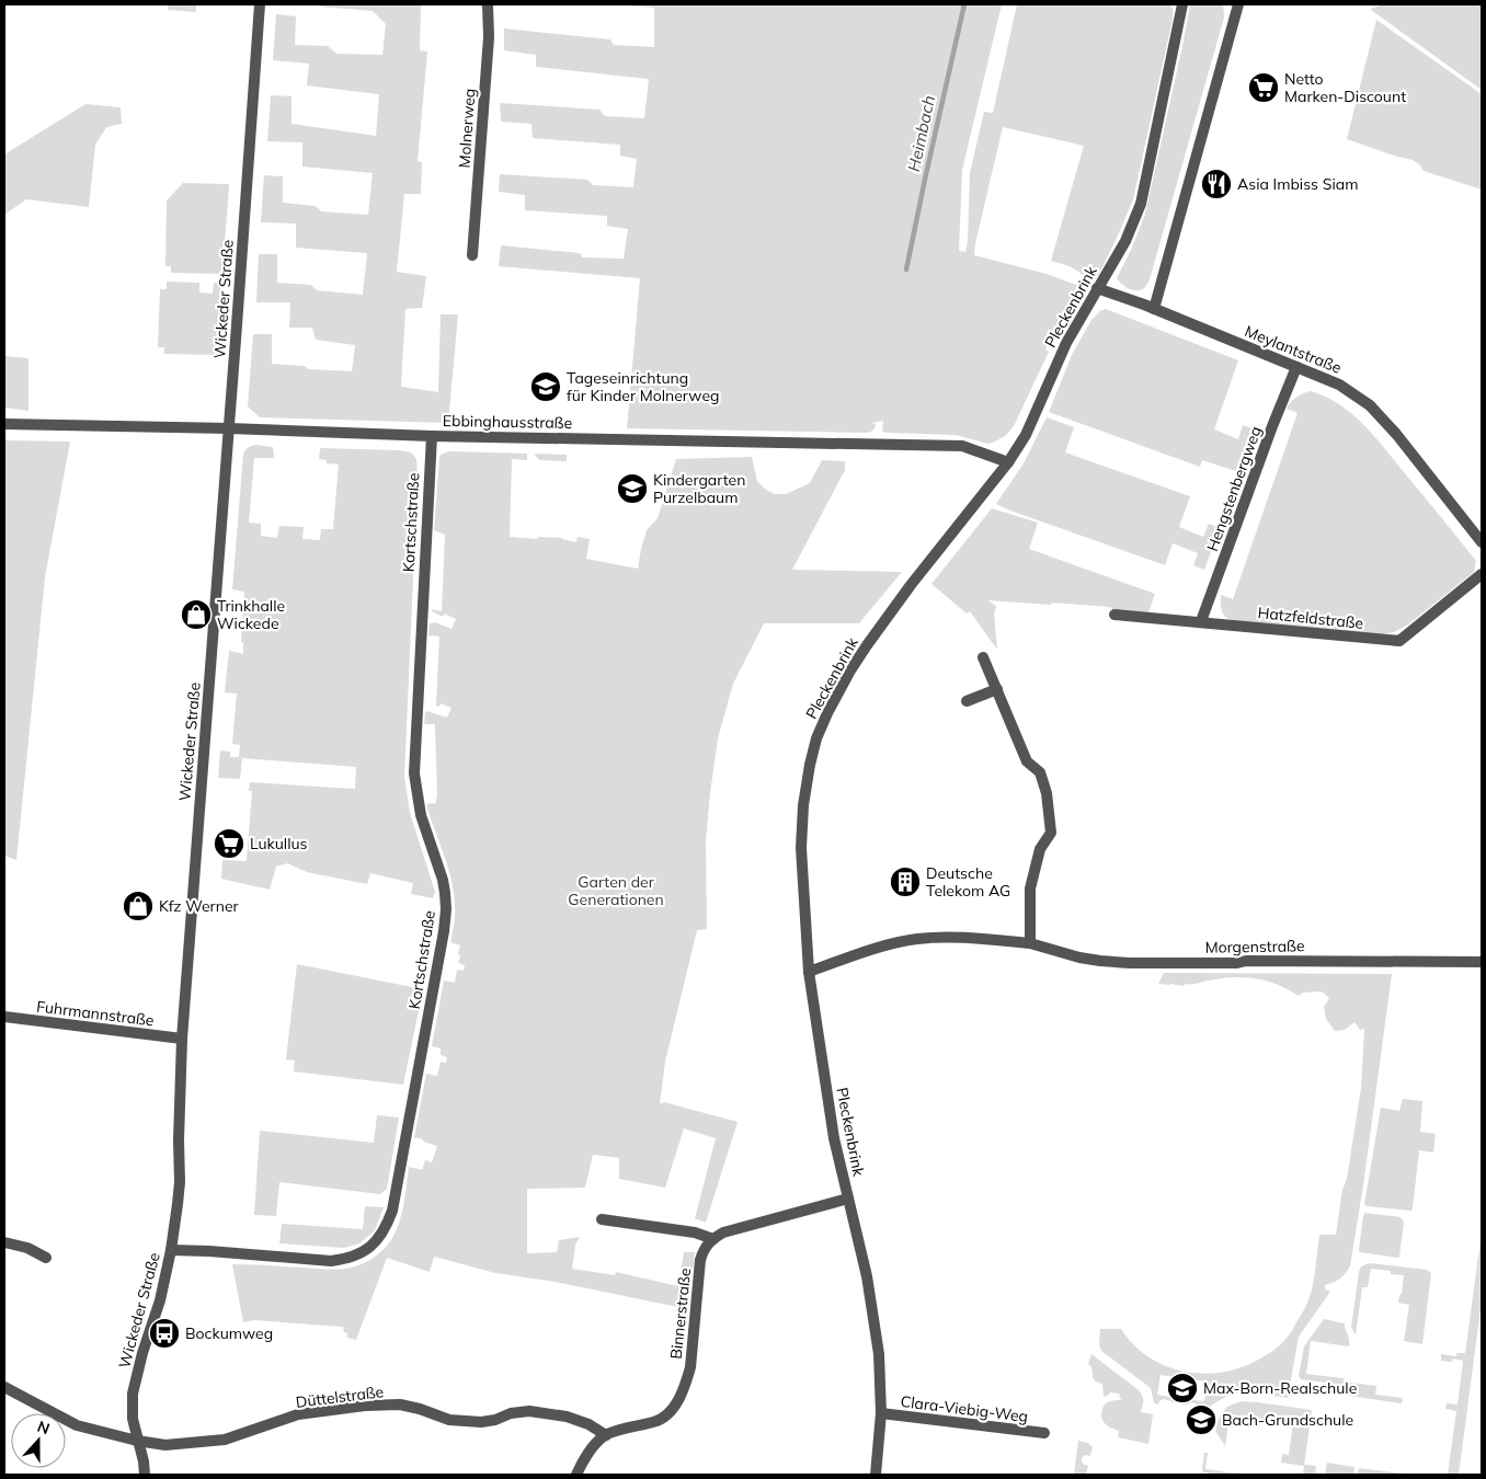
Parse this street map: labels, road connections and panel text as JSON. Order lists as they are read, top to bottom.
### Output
{
  "streets": {
    "street": [
      "Molnerweg",
      "Wickeder Straße",
      "Pleckenbrink",
      "Meylantstraße",
      "Ebbinghausstraße",
      "Hengstenbergweg",
      "Kortschstraße",
      "Hatzfeldstraße",
      "Morgenstraße",
      "Fuhrmannstraße",
      "Binnerstraße",
      "Düttelstraße",
      "Clara-Viebig-Weg"
    ]
  },
  "crossings": [
    ["Wickeder Straße", "Ebbinghausstraße"],
    ["Wickeder Straße", "Kortschstraße"],
    ["Wickeder Straße", "Fuhrmannstraße"],
    ["Wickeder Straße", "Düttelstraße"],
    ["Pleckenbrink", "Meylantstraße"],
    ["Pleckenbrink", "Ebbinghausstraße"],
    ["Pleckenbrink", "Morgenstraße"],
    ["Pleckenbrink", "Clara-Viebig-Weg"],
    ["Meylantstraße", "Hengstenbergweg"],
    ["Ebbinghausstraße", "Kortschstraße"],
    ["Hengstenbergweg", "Hatzfeldstraße"],
    ["Binnerstraße", "Düttelstraße"]
  ],
  "water": ["Heimbach"],
  "parks": ["Garten der Generationen"],
  "places": {
    "supermarket": ["Netto Marken-Discount", "Lukullus"],
    "restaurant": ["Asia Imbiss Siam"],
    "school or university": [
      "Tageseinrichtung für Kinder Molnerweg",
      "Kindergarten Purzelbaum",
      "Max-Born-Realschule",
      "Bach-Grundschule"
    ],
    "shop": ["Trinkhalle Wickede", "Kfz Werner"],
    "building": ["Deutsche Telekom AG"],
    "bus stop": ["Bockumweg"]
  },
  "north": "top"
}
